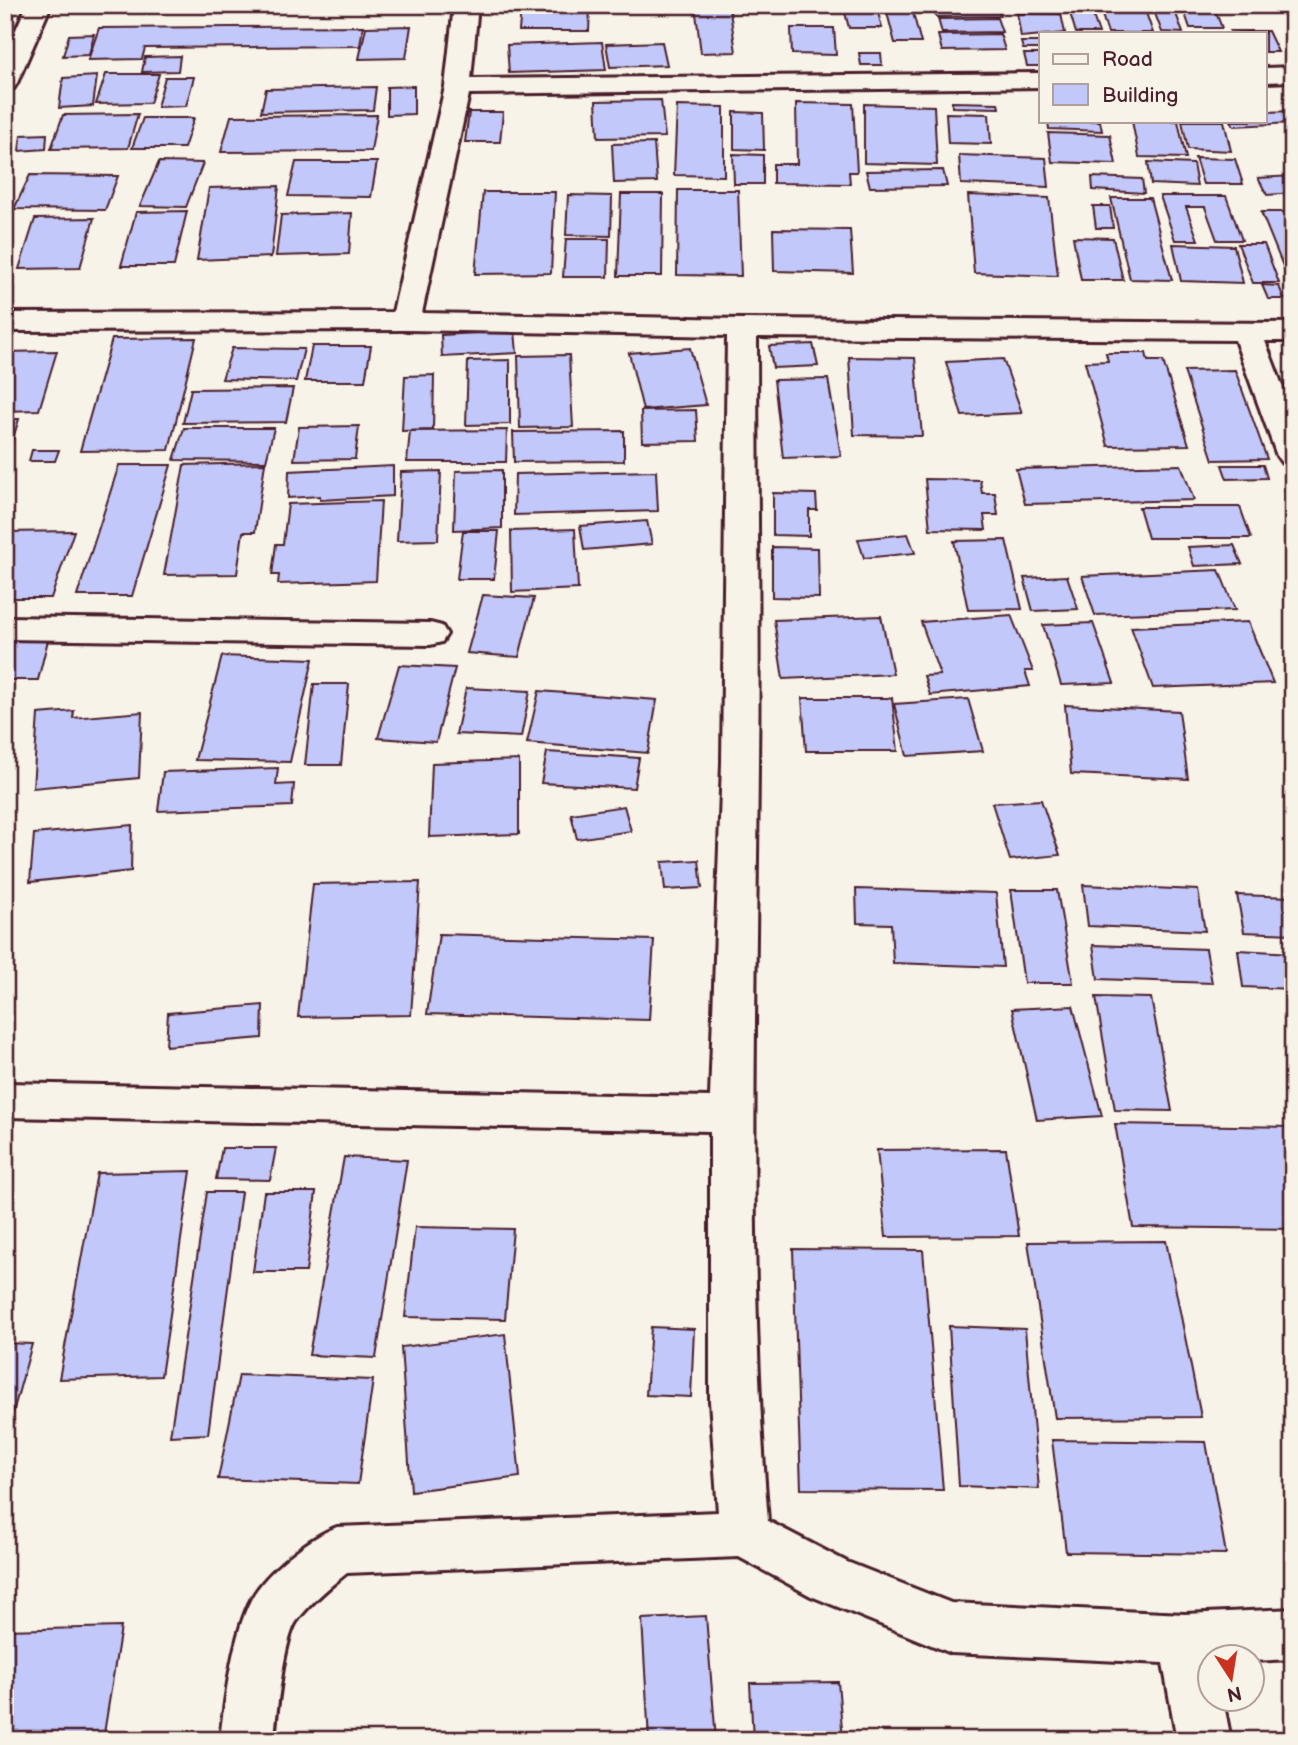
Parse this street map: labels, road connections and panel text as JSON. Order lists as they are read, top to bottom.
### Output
{
  "legend": ["Road", "Building"],
  "north": "bottom"
}
